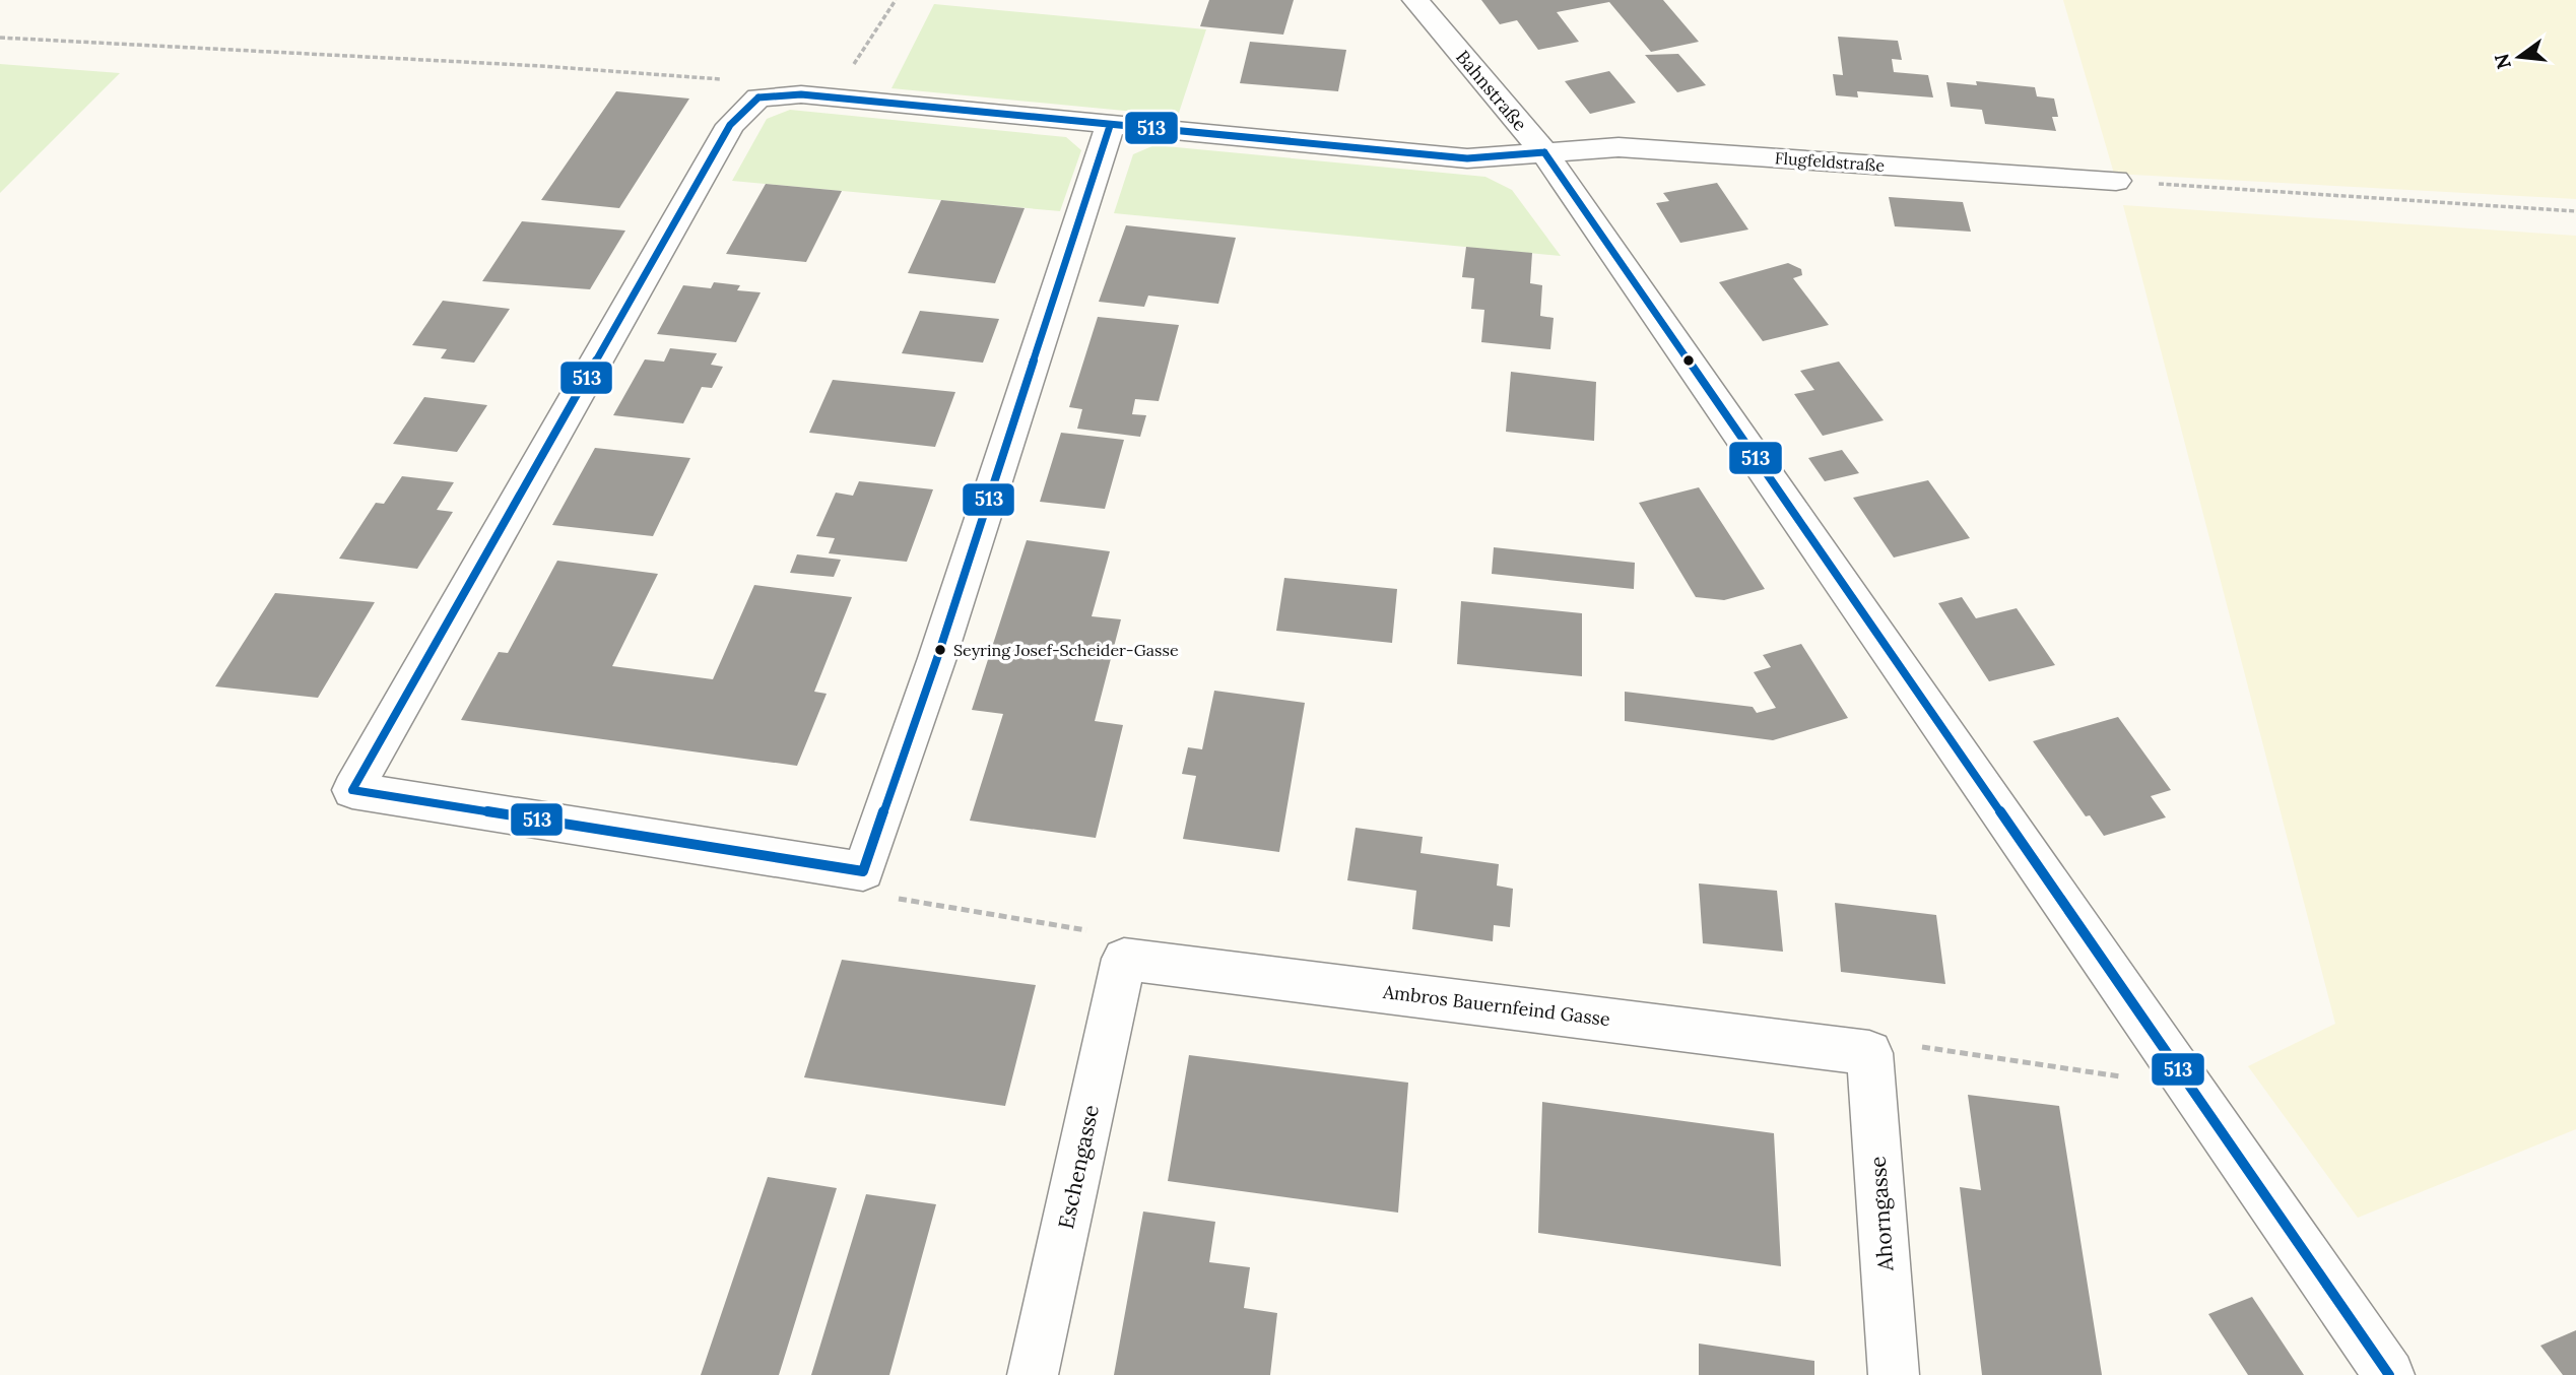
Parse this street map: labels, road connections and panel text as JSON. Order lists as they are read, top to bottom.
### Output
{
  "streets": {
    "street": [
      "Bahnstraße",
      "Flugfeldstraße",
      "Ambros Bauernfeind Gasse",
      "Eschengasse",
      "Ahorngasse"
    ]
  },
  "crossings": [
    ["Bahnstraße", "Flugfeldstraße"],
    ["Ambros Bauernfeind Gasse", "Eschengasse"],
    ["Ambros Bauernfeind Gasse", "Ahorngasse"]
  ],
  "places": ["Seyring Josef-Scheider-Gasse"],
  "lines": ["transit line 513"],
  "north": "left"
}
